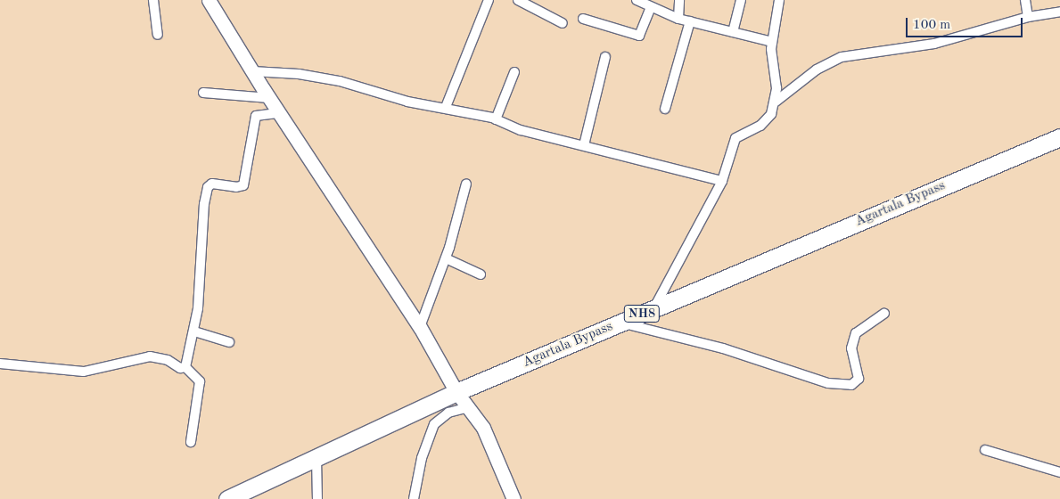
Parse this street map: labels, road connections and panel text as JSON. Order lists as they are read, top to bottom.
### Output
{
  "streets": {
    "highway": ["Agartala Bypass", "NH8"]
  },
  "scale_bar": "100 m"
}
